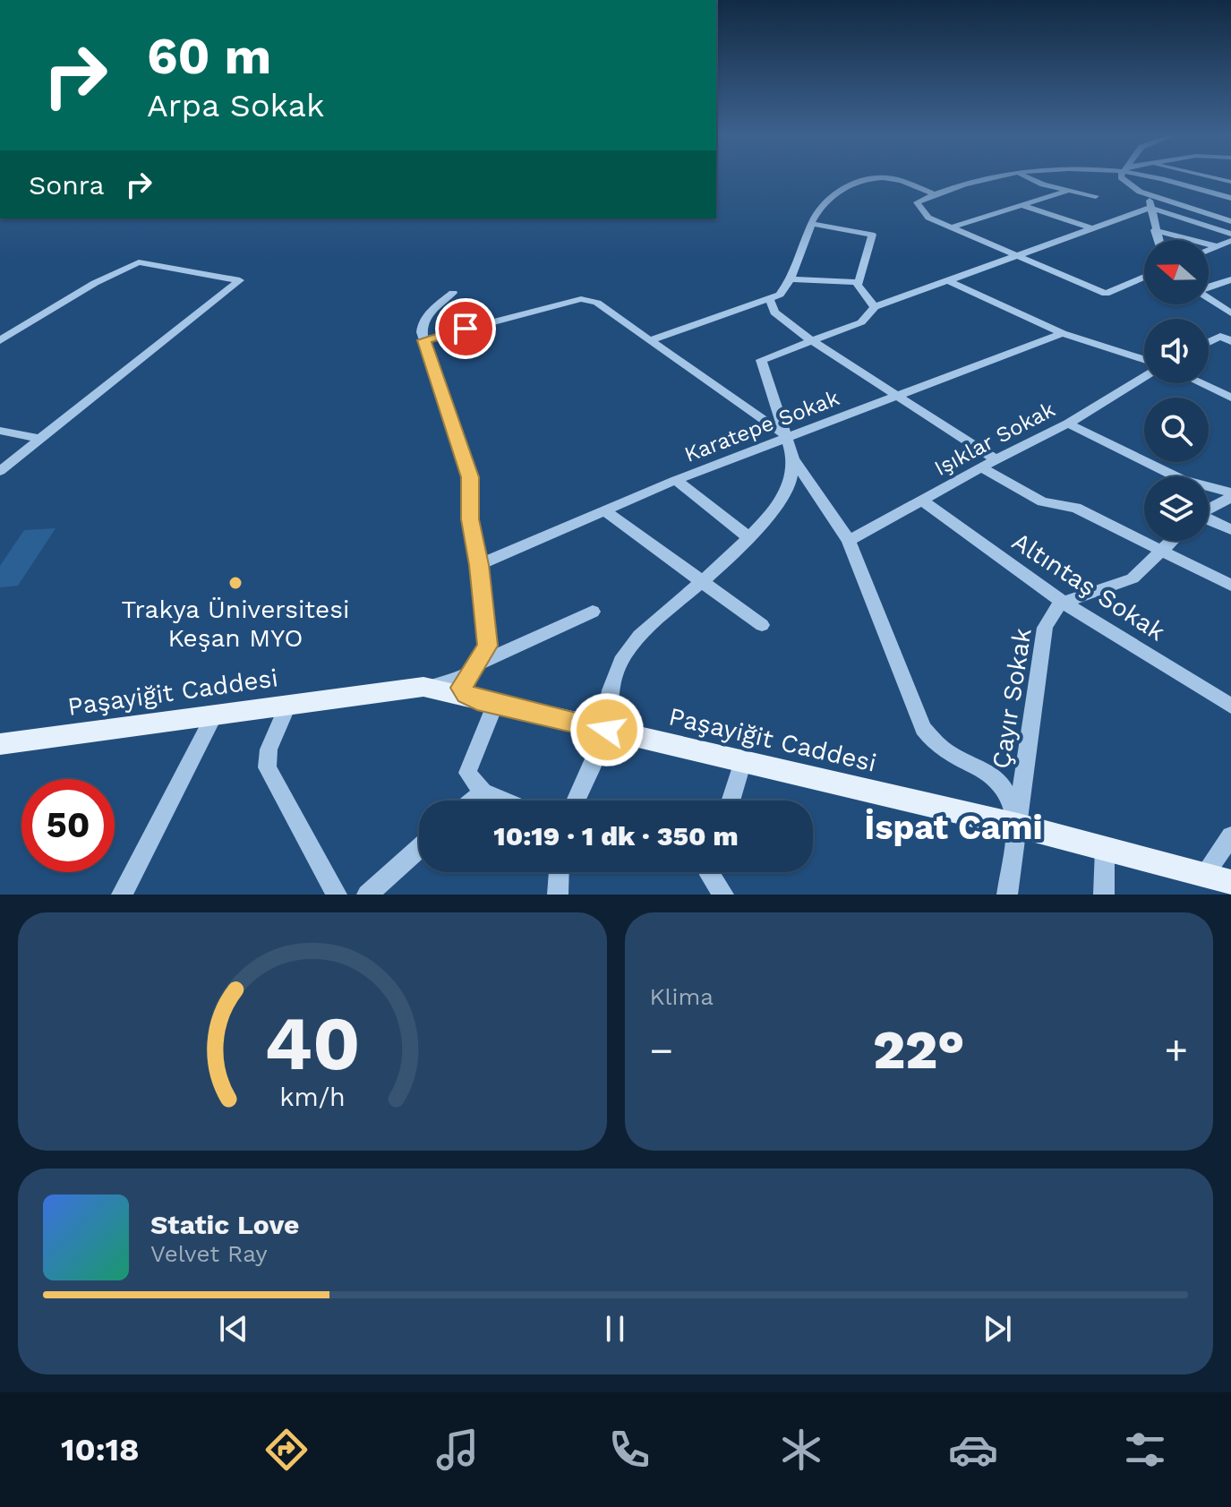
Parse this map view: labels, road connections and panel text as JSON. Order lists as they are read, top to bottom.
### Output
{
  "streets": {
    "main road": ["Paşayiğit Caddesi"],
    "street": [
      "Karatepe Sokak",
      "Işıklar Sokak",
      "Altıntaş Sokak",
      "Çayır Sokak"
    ]
  },
  "crossings": [
    ["Işıklar Sokak", "Altıntaş Sokak"],
    ["Altıntaş Sokak", "Çayır Sokak"],
    ["Paşayiğit Caddesi", "Çayır Sokak"]
  ],
  "districts": ["İspat Cami"],
  "places": ["Trakya Üniversitesi Keşan MYO"],
  "north": "left",
  "page": {
    "turn": ["60 m", "Arpa Sokak"],
    "then": "Sonra",
    "limit": "50",
    "trip": "10:19 · 1 dk · 350 m",
    "tile": "Klima",
    "heat": ["−", "22°", "+"],
    "song": ["Static Love", "Velvet Ray"],
    "tabs": "10:18",
    "gauge": ["40", "km/h"]
  }
}
